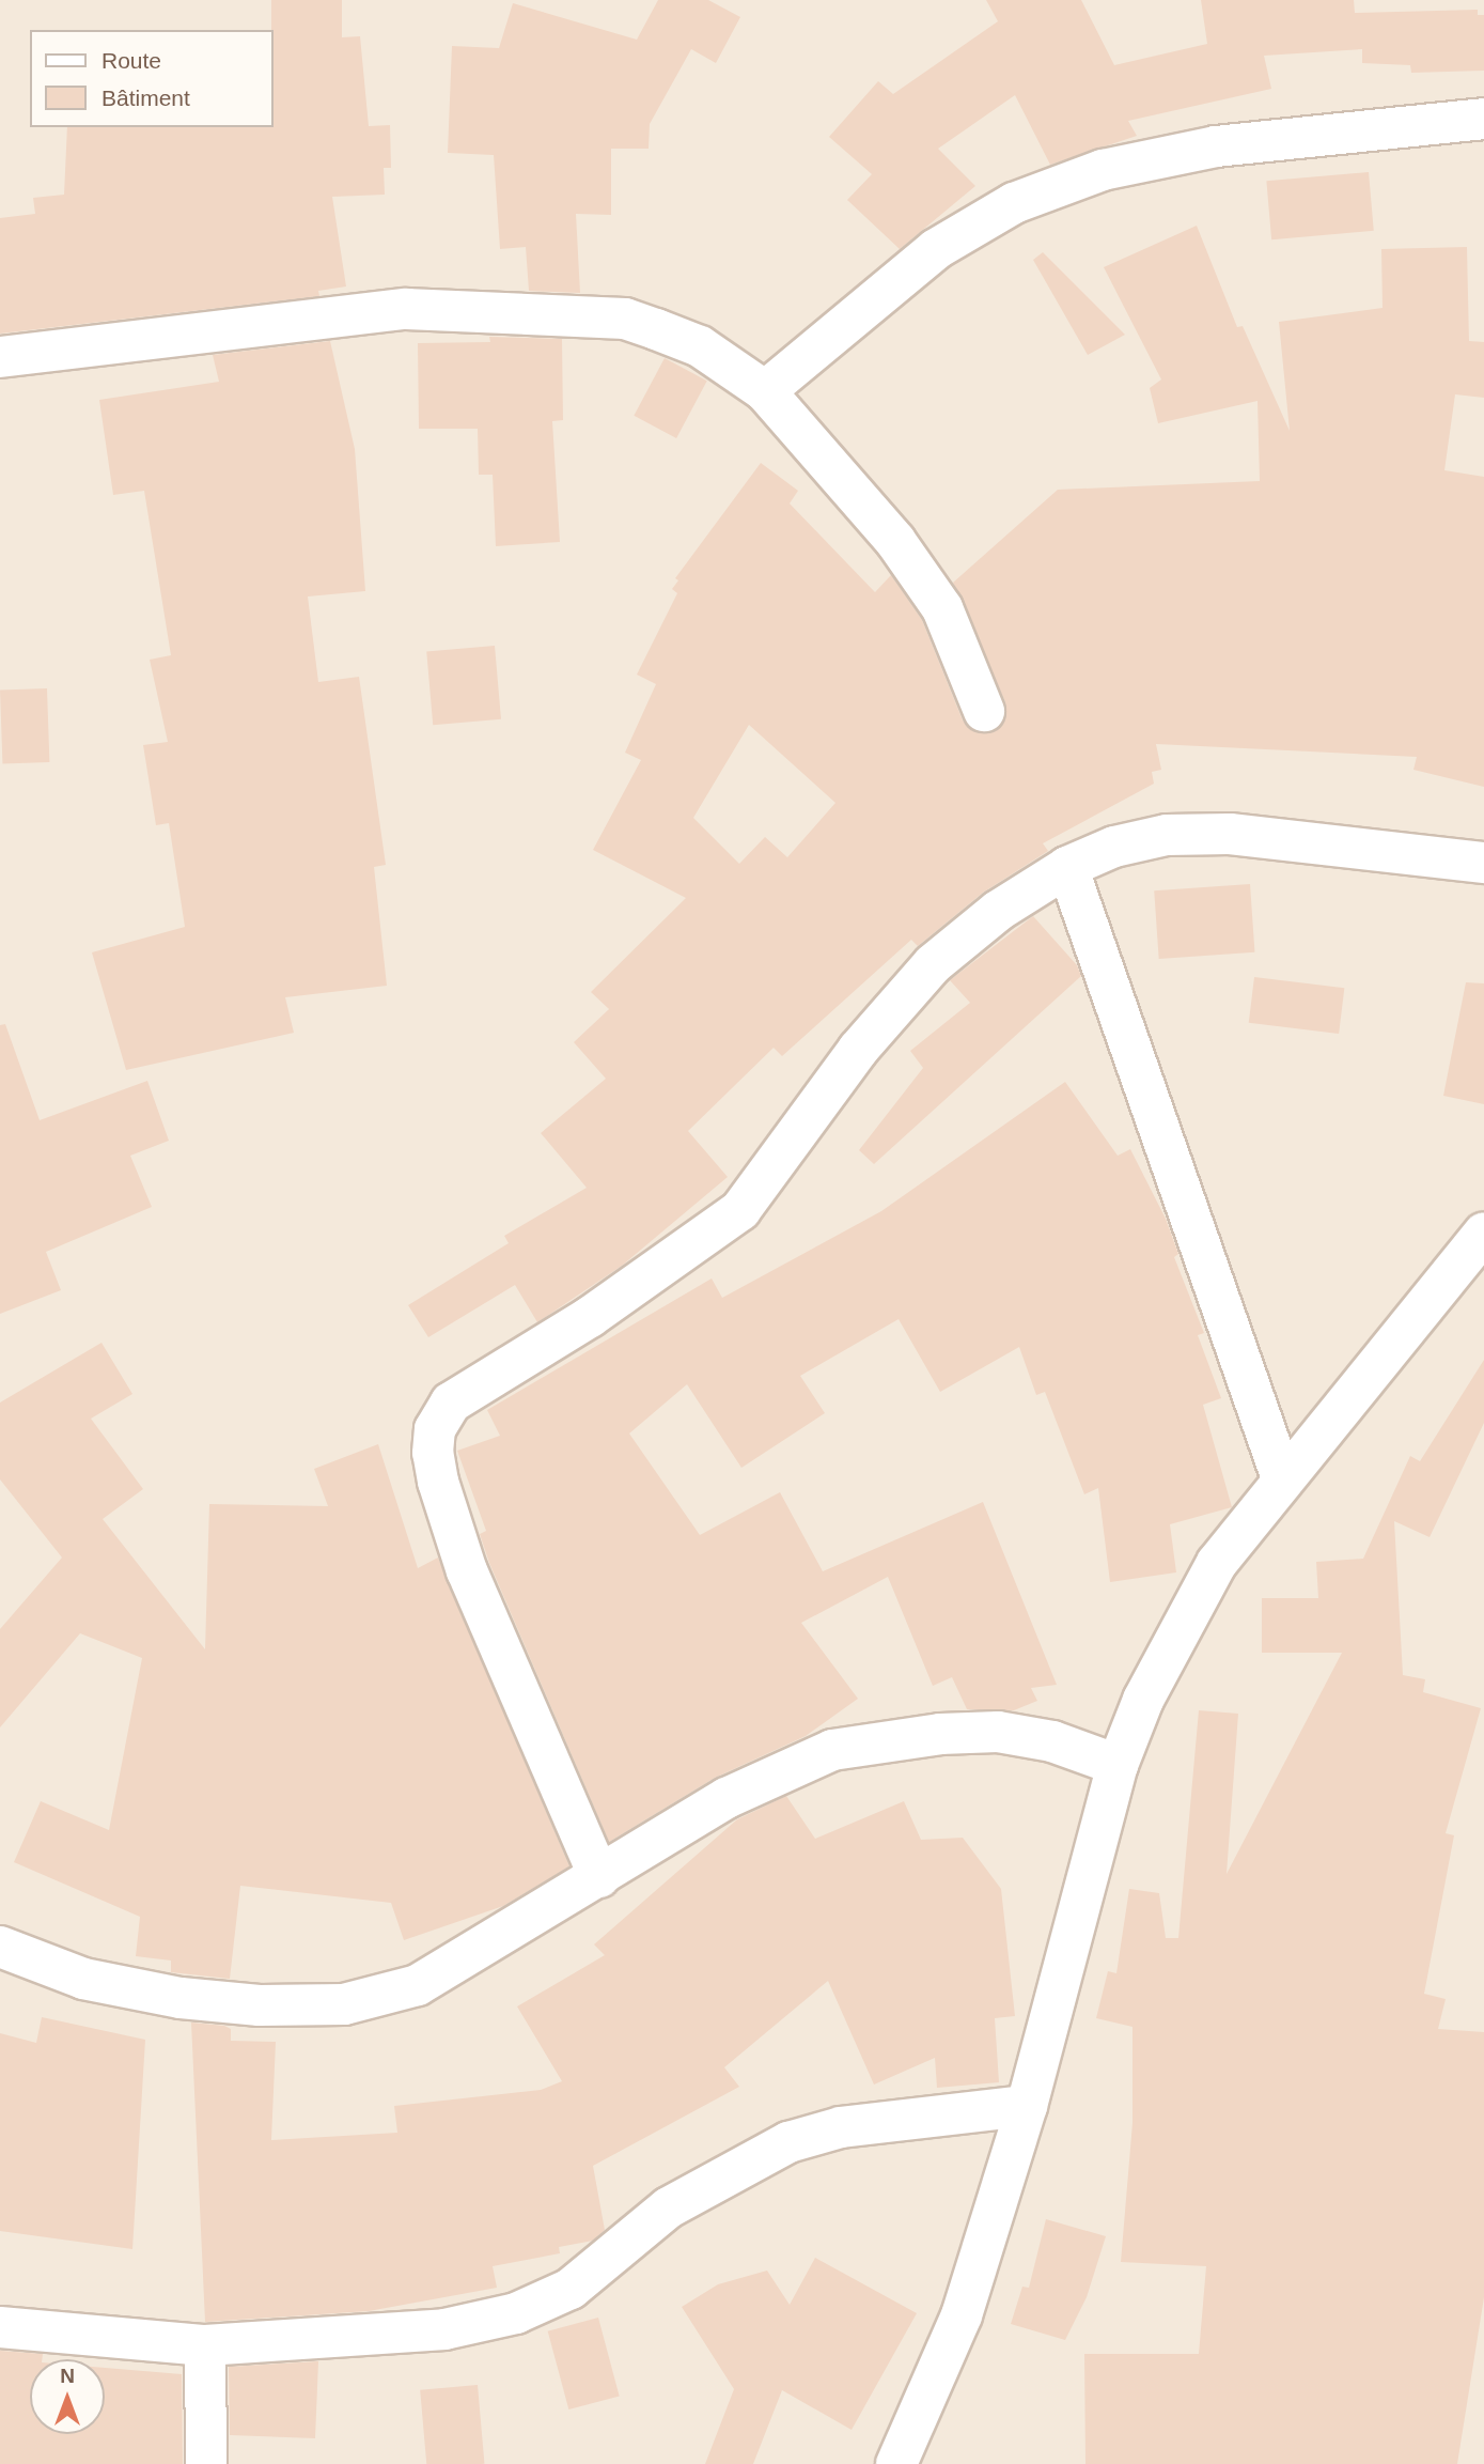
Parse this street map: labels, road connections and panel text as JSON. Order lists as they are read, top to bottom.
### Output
{
  "legend": ["Route", "Bâtiment"],
  "north": "top"
}
